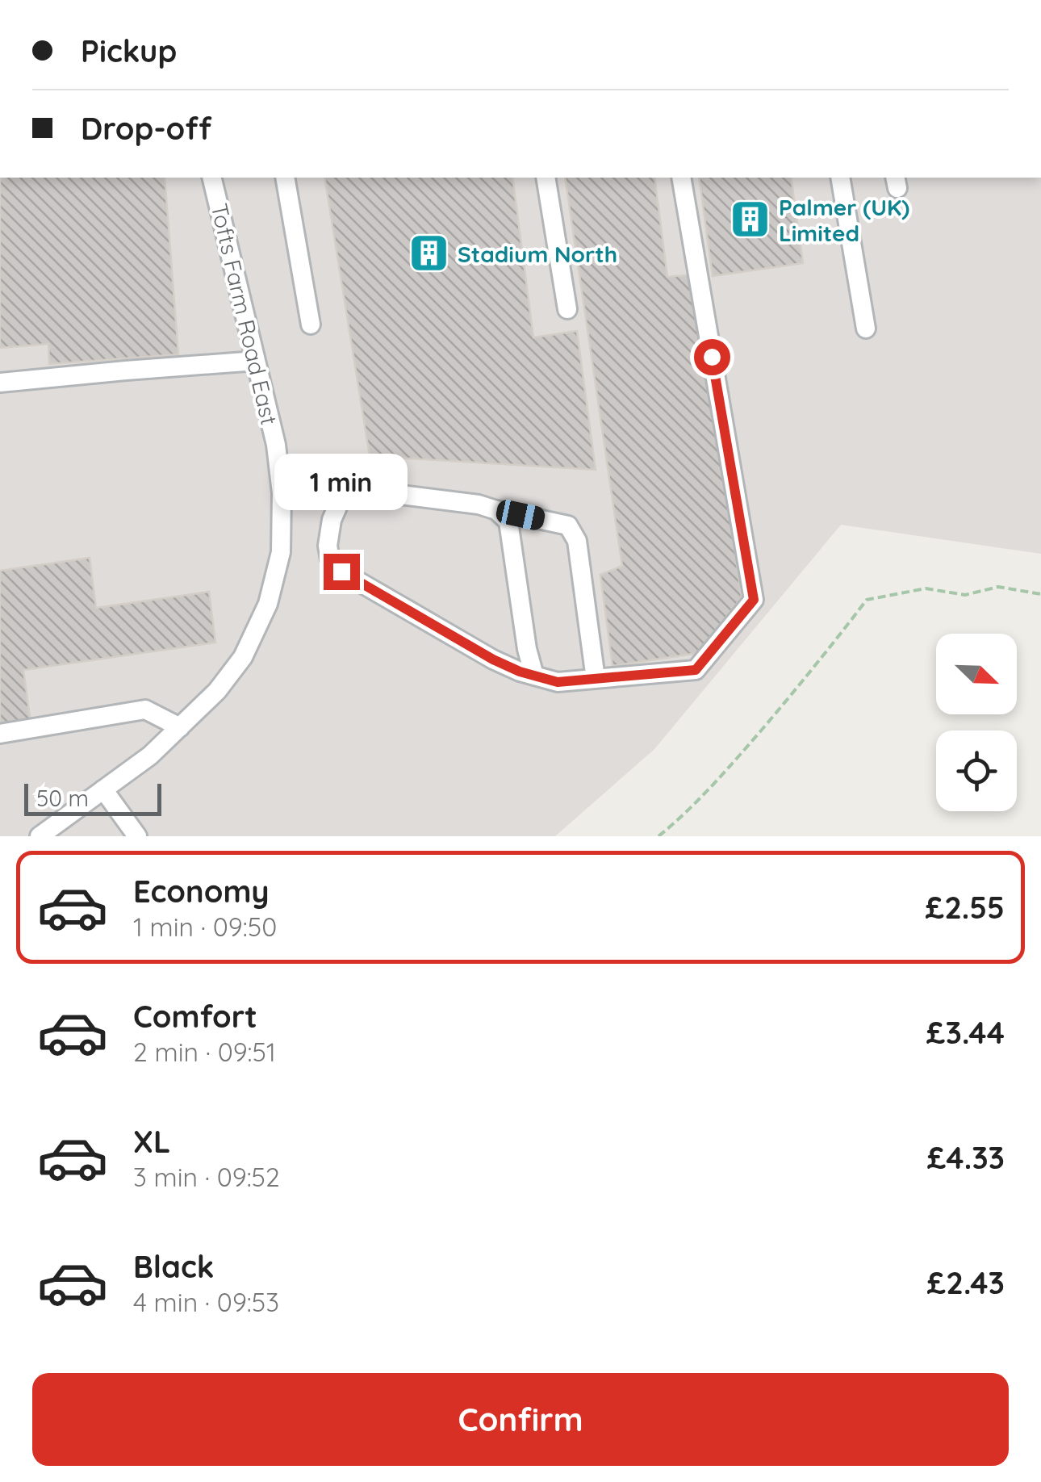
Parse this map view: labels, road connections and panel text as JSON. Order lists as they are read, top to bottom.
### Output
{
  "streets": {
    "street": ["Tofts Farm Road East"]
  },
  "places": {
    "building": ["Palmer (UK) Limited", "Stadium North"]
  },
  "scale_bar": "50 m",
  "north": "bottom right",
  "page": {
    "banner": ["Pickup", "Drop-off"],
    "bubble": "1 min",
    "scale": "50 m",
    "list": [
      {
        "name": "Economy",
        "note": "1 min · 09:50",
        "value": "£2.55"
      },
      {
        "name": "Comfort",
        "note": "2 min · 09:51",
        "value": "£3.44"
      },
      {
        "name": "XL",
        "note": "3 min · 09:52",
        "value": "£4.33"
      },
      {
        "name": "Black",
        "note": "4 min · 09:53",
        "value": "£2.43"
      }
    ],
    "buttons": "Confirm"
  }
}
